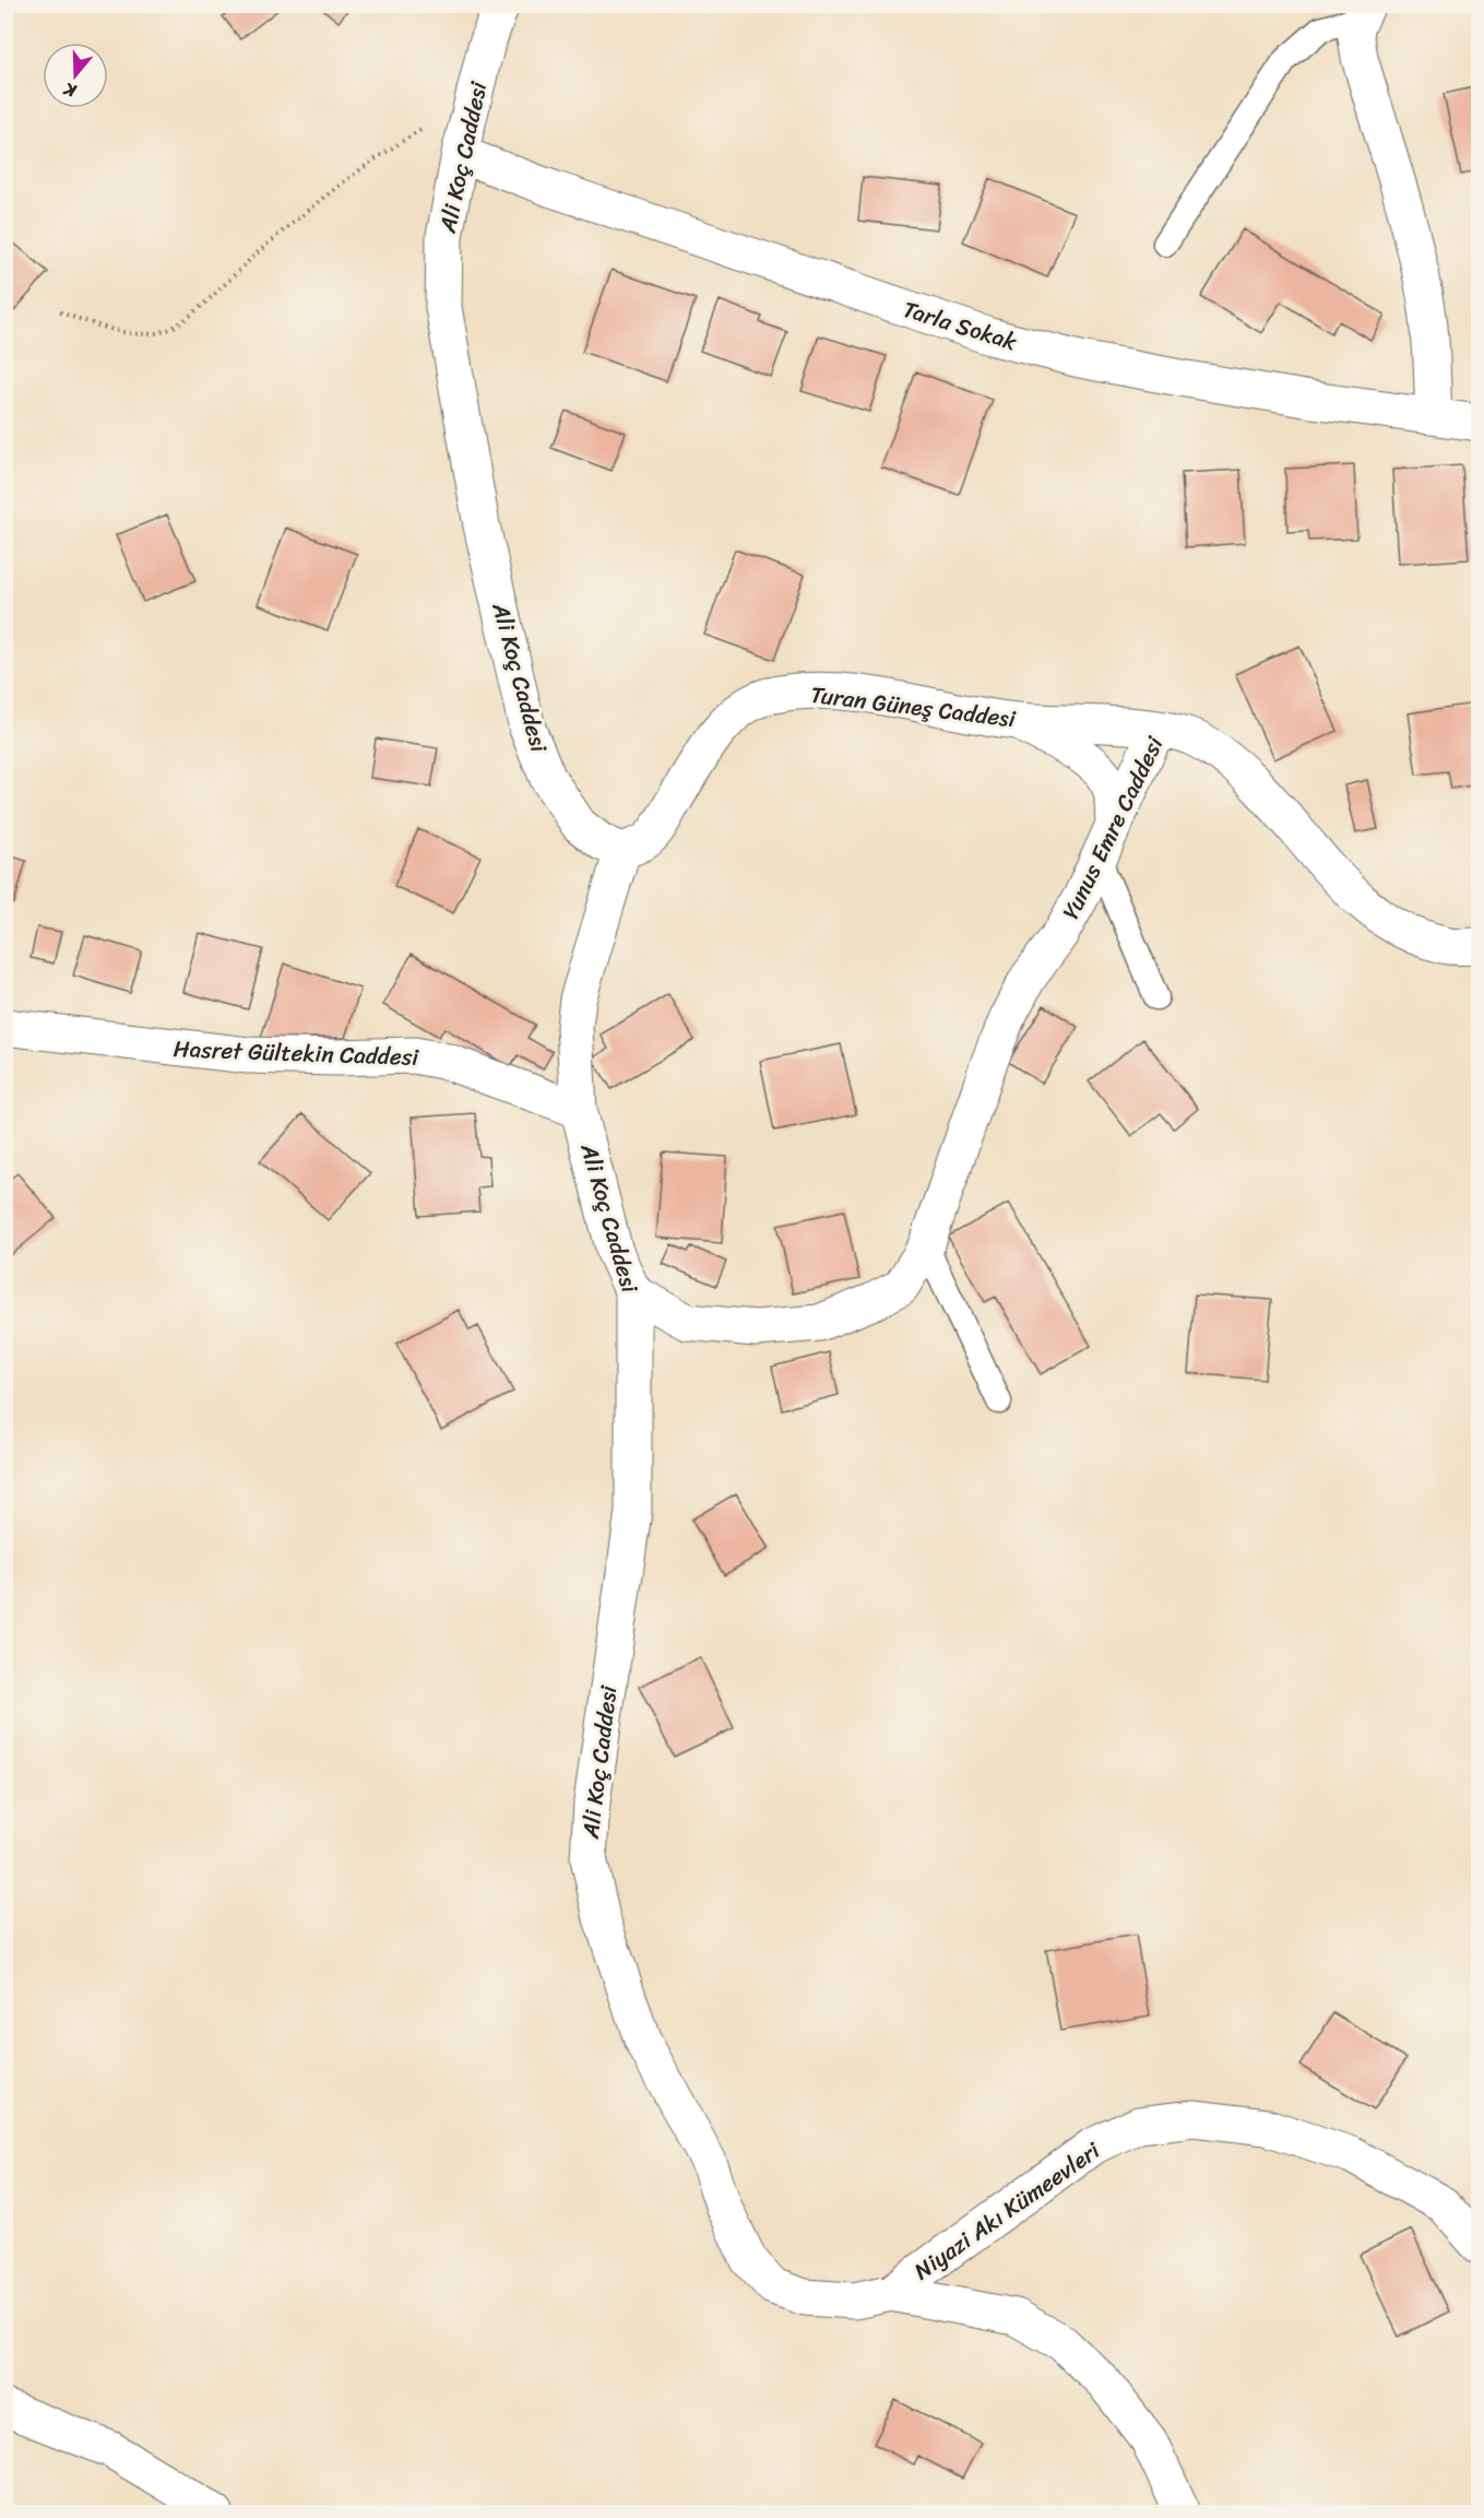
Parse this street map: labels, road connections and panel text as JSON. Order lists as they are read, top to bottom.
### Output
{
  "streets": {
    "street": [
      "Ali Koç Caddesi",
      "Tarla Sokak",
      "Turan Güneş Caddesi",
      "Yunus Emre Caddesi",
      "Hasret Gültekin Caddesi",
      "Niyazi Akı Kümeevleri"
    ]
  },
  "crossings": [
    ["Ali Koç Caddesi", "Tarla Sokak"],
    ["Ali Koç Caddesi", "Turan Güneş Caddesi"],
    ["Ali Koç Caddesi", "Yunus Emre Caddesi"],
    ["Ali Koç Caddesi", "Hasret Gültekin Caddesi"],
    ["Ali Koç Caddesi", "Niyazi Akı Kümeevleri"],
    ["Turan Güneş Caddesi", "Yunus Emre Caddesi"]
  ],
  "north": "bottom"
}
